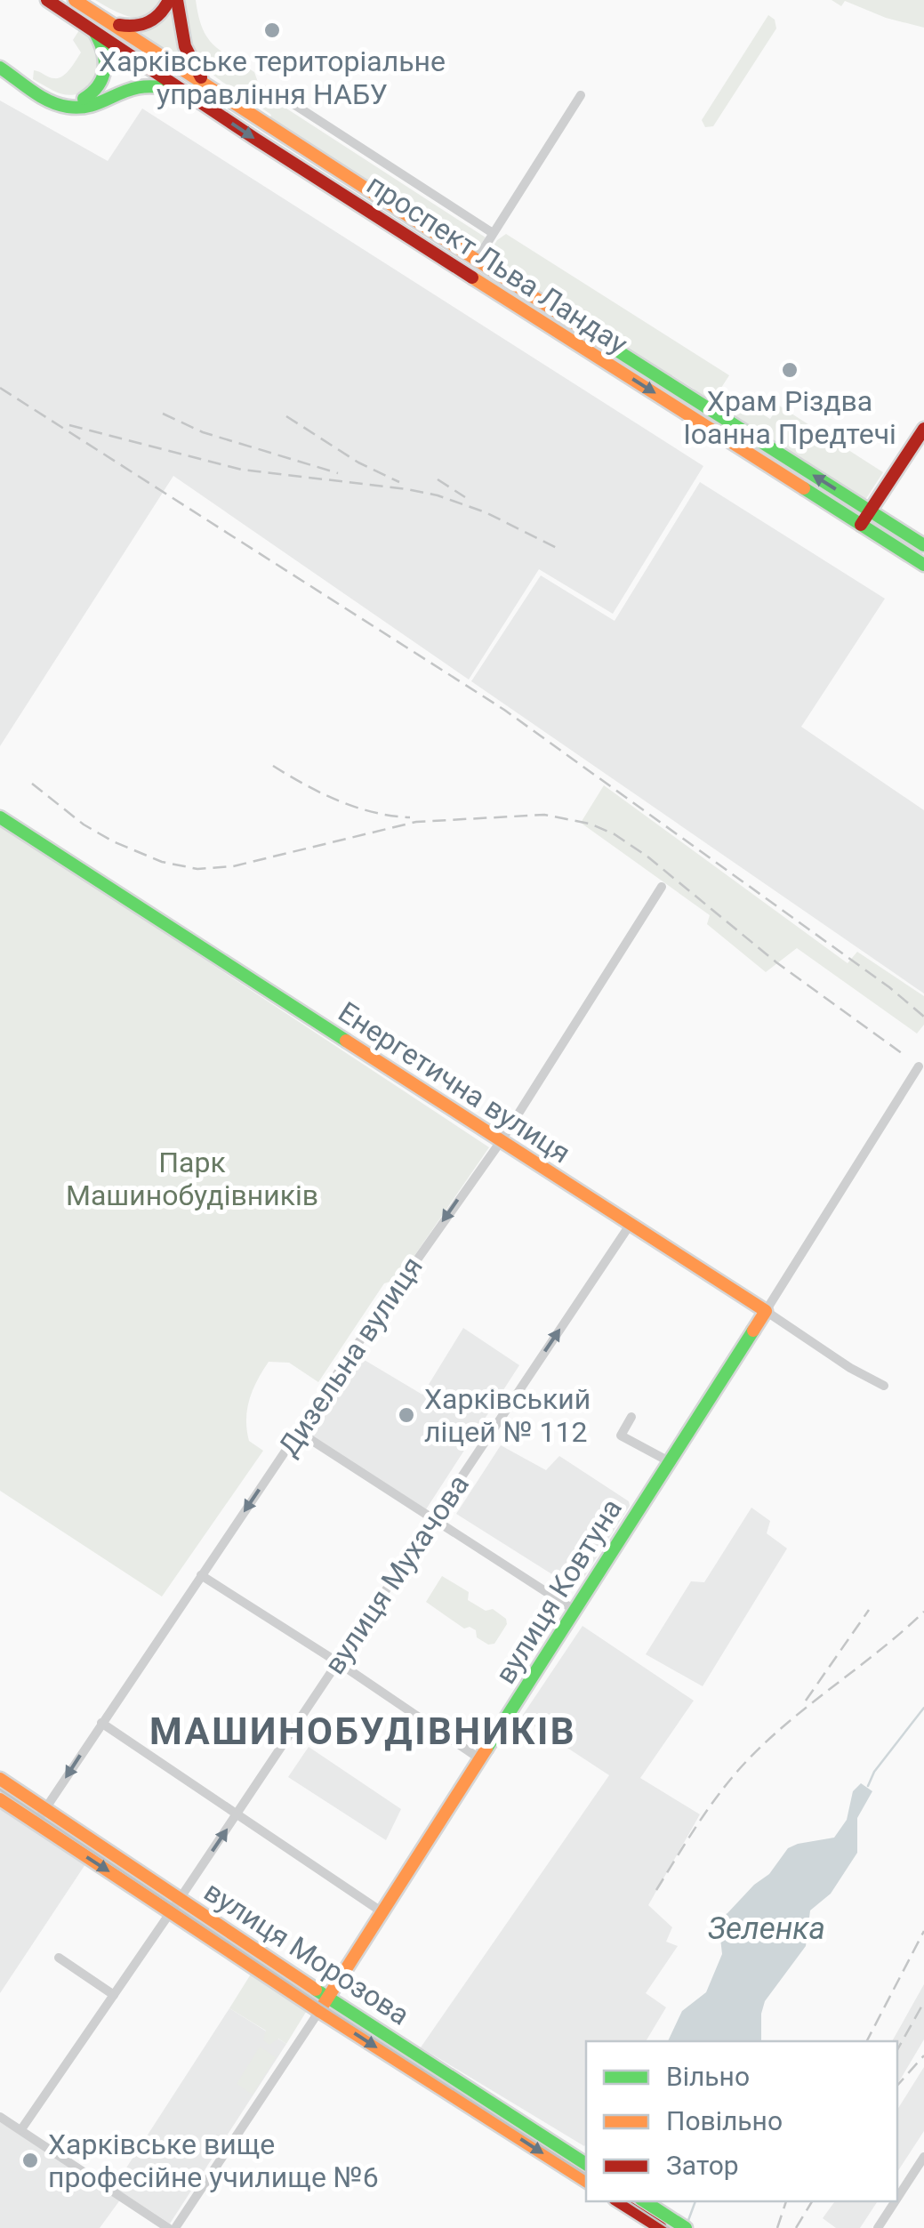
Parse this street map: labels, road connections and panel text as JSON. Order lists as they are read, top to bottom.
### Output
{
  "streets": {
    "main road": [
      "проспект Льва Ландау",
      "Енергетична вулиця",
      "вулиця Ковтуна",
      "вулиця Морозова"
    ],
    "street": ["Дизельна вулиця", "вулиця Мухачова"]
  },
  "crossings": [
    ["Енергетична вулиця", "Дизельна вулиця"],
    ["Енергетична вулиця", "вулиця Мухачова"],
    ["Енергетична вулиця", "вулиця Ковтуна"],
    ["Дизельна вулиця", "вулиця Морозова"],
    ["вулиця Мухачова", "вулиця Морозова"],
    ["вулиця Ковтуна", "вулиця Морозова"]
  ],
  "one_way": ["Дизельна вулиця", "вулиця Мухачова"],
  "districts": ["МАШИНОБУДІВНИКІВ"],
  "water": ["Зеленка"],
  "parks": ["Парк Машинобудівників"],
  "places": [
    "Харківське територіальне управління НАБУ",
    "Храм Різдва Іоанна Предтечі",
    "Харківський ліцей № 112",
    "Харківське вище професійне училище №6"
  ],
  "legend": ["Вільно", "Повільно", "Затор"]
}
